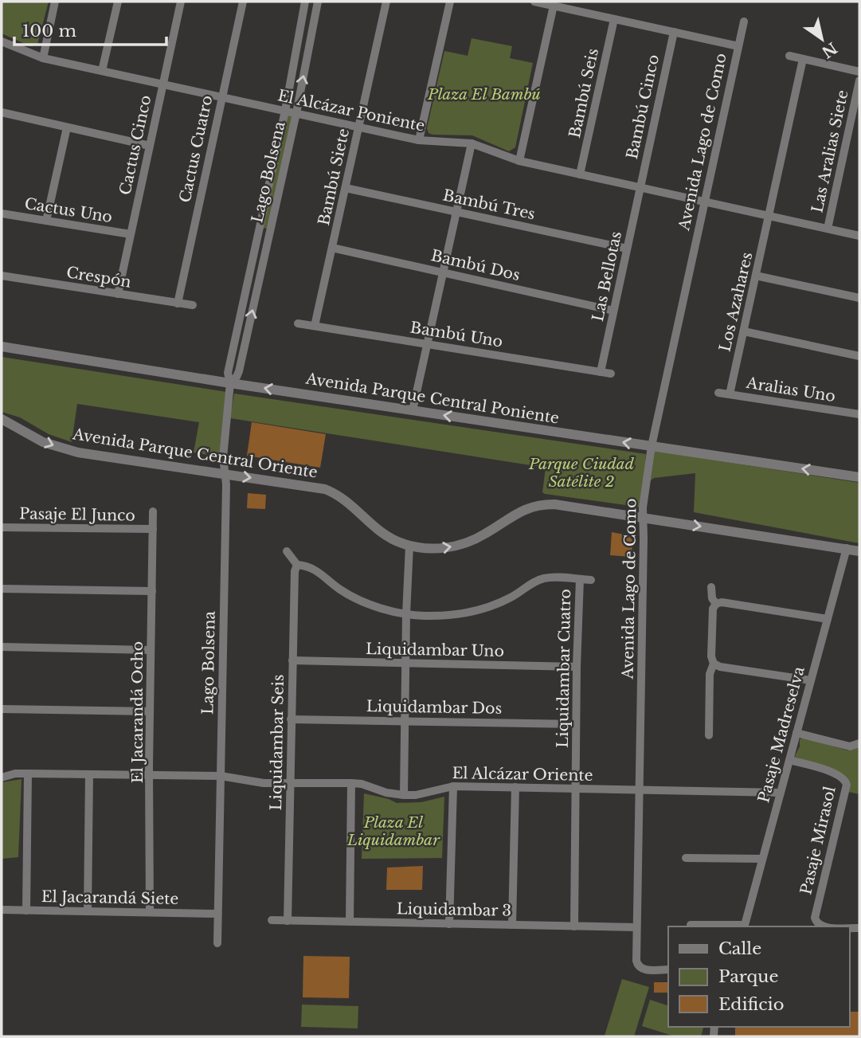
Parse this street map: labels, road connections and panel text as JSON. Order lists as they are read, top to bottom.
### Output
{
  "streets": {
    "street": [
      "Bambú Seis",
      "Bambú Cinco",
      "El Alcázar Poniente",
      "Avenida Lago de Como",
      "Cactus Cinco",
      "Cactus Cuatro",
      "Las Aralias Siete",
      "Lago Bolsena",
      "Bambú Siete",
      "Bambú Tres",
      "Cactus Uno",
      "Bambú Dos",
      "Las Bellotas",
      "Crespón",
      "Los Azahares",
      "Bambú Uno",
      "Aralias Uno",
      "Avenida Parque Central Poniente",
      "Avenida Parque Central Oriente",
      "Pasaje El Junco",
      "Liquidambar Uno",
      "Liquidambar Cuatro",
      "Liquidambar Dos",
      "El Jacarandá Ocho",
      "Pasaje Madreselva",
      "Liquidambar Seis",
      "El Alcázar Oriente",
      "Pasaje Mirasol",
      "El Jacarandá Siete",
      "Liquidambar 3"
    ]
  },
  "crossings": [
    ["Bambú Seis", "El Alcázar Poniente"],
    ["Bambú Cinco", "El Alcázar Poniente"],
    ["Bambú Cinco", "Las Bellotas"],
    ["El Alcázar Poniente", "Avenida Lago de Como"],
    ["El Alcázar Poniente", "Cactus Cinco"],
    ["El Alcázar Poniente", "Cactus Cuatro"],
    ["El Alcázar Poniente", "Las Aralias Siete"],
    ["El Alcázar Poniente", "Lago Bolsena"],
    ["El Alcázar Poniente", "Bambú Siete"],
    ["El Alcázar Poniente", "Las Bellotas"],
    ["El Alcázar Poniente", "Los Azahares"],
    ["Avenida Lago de Como", "Avenida Parque Central Poniente"],
    ["Avenida Lago de Como", "Avenida Parque Central Oriente"],
    ["Avenida Lago de Como", "El Alcázar Oriente"],
    ["Avenida Lago de Como", "Liquidambar 3"],
    ["Cactus Cinco", "Cactus Uno"],
    ["Cactus Cinco", "Crespón"],
    ["Cactus Cuatro", "Crespón"],
    ["Lago Bolsena", "Avenida Parque Central Poniente"],
    ["Lago Bolsena", "Avenida Parque Central Oriente"],
    ["Lago Bolsena", "El Alcázar Oriente"],
    ["Lago Bolsena", "El Jacarandá Siete"],
    ["Bambú Siete", "Bambú Tres"],
    ["Bambú Siete", "Bambú Dos"],
    ["Bambú Siete", "Bambú Uno"],
    ["Bambú Tres", "Las Bellotas"],
    ["Bambú Dos", "Las Bellotas"],
    ["Las Bellotas", "Bambú Uno"],
    ["Los Azahares", "Aralias Uno"],
    ["Avenida Parque Central Oriente", "Pasaje Madreselva"],
    ["Pasaje El Junco", "El Jacarandá Ocho"],
    ["Liquidambar Uno", "Liquidambar Cuatro"],
    ["Liquidambar Uno", "Liquidambar Seis"],
    ["Liquidambar Cuatro", "Liquidambar Dos"],
    ["Liquidambar Cuatro", "El Alcázar Oriente"],
    ["Liquidambar Cuatro", "Liquidambar 3"],
    ["Liquidambar Dos", "Liquidambar Seis"],
    ["El Jacarandá Ocho", "El Alcázar Oriente"],
    ["El Jacarandá Ocho", "El Jacarandá Siete"],
    ["Pasaje Madreselva", "El Alcázar Oriente"],
    ["Pasaje Madreselva", "Pasaje Mirasol"],
    ["Liquidambar Seis", "El Alcázar Oriente"],
    ["Liquidambar Seis", "Liquidambar 3"]
  ],
  "one_way": ["Avenida Parque Central Poniente"],
  "parks": ["Plaza El Bambú", "Parque Ciudad Satélite 2", "Plaza El Liquidambar"],
  "legend": ["Calle", "Parque", "Edificio"],
  "scale_bar": "100 m",
  "north": "bottom right"
}
